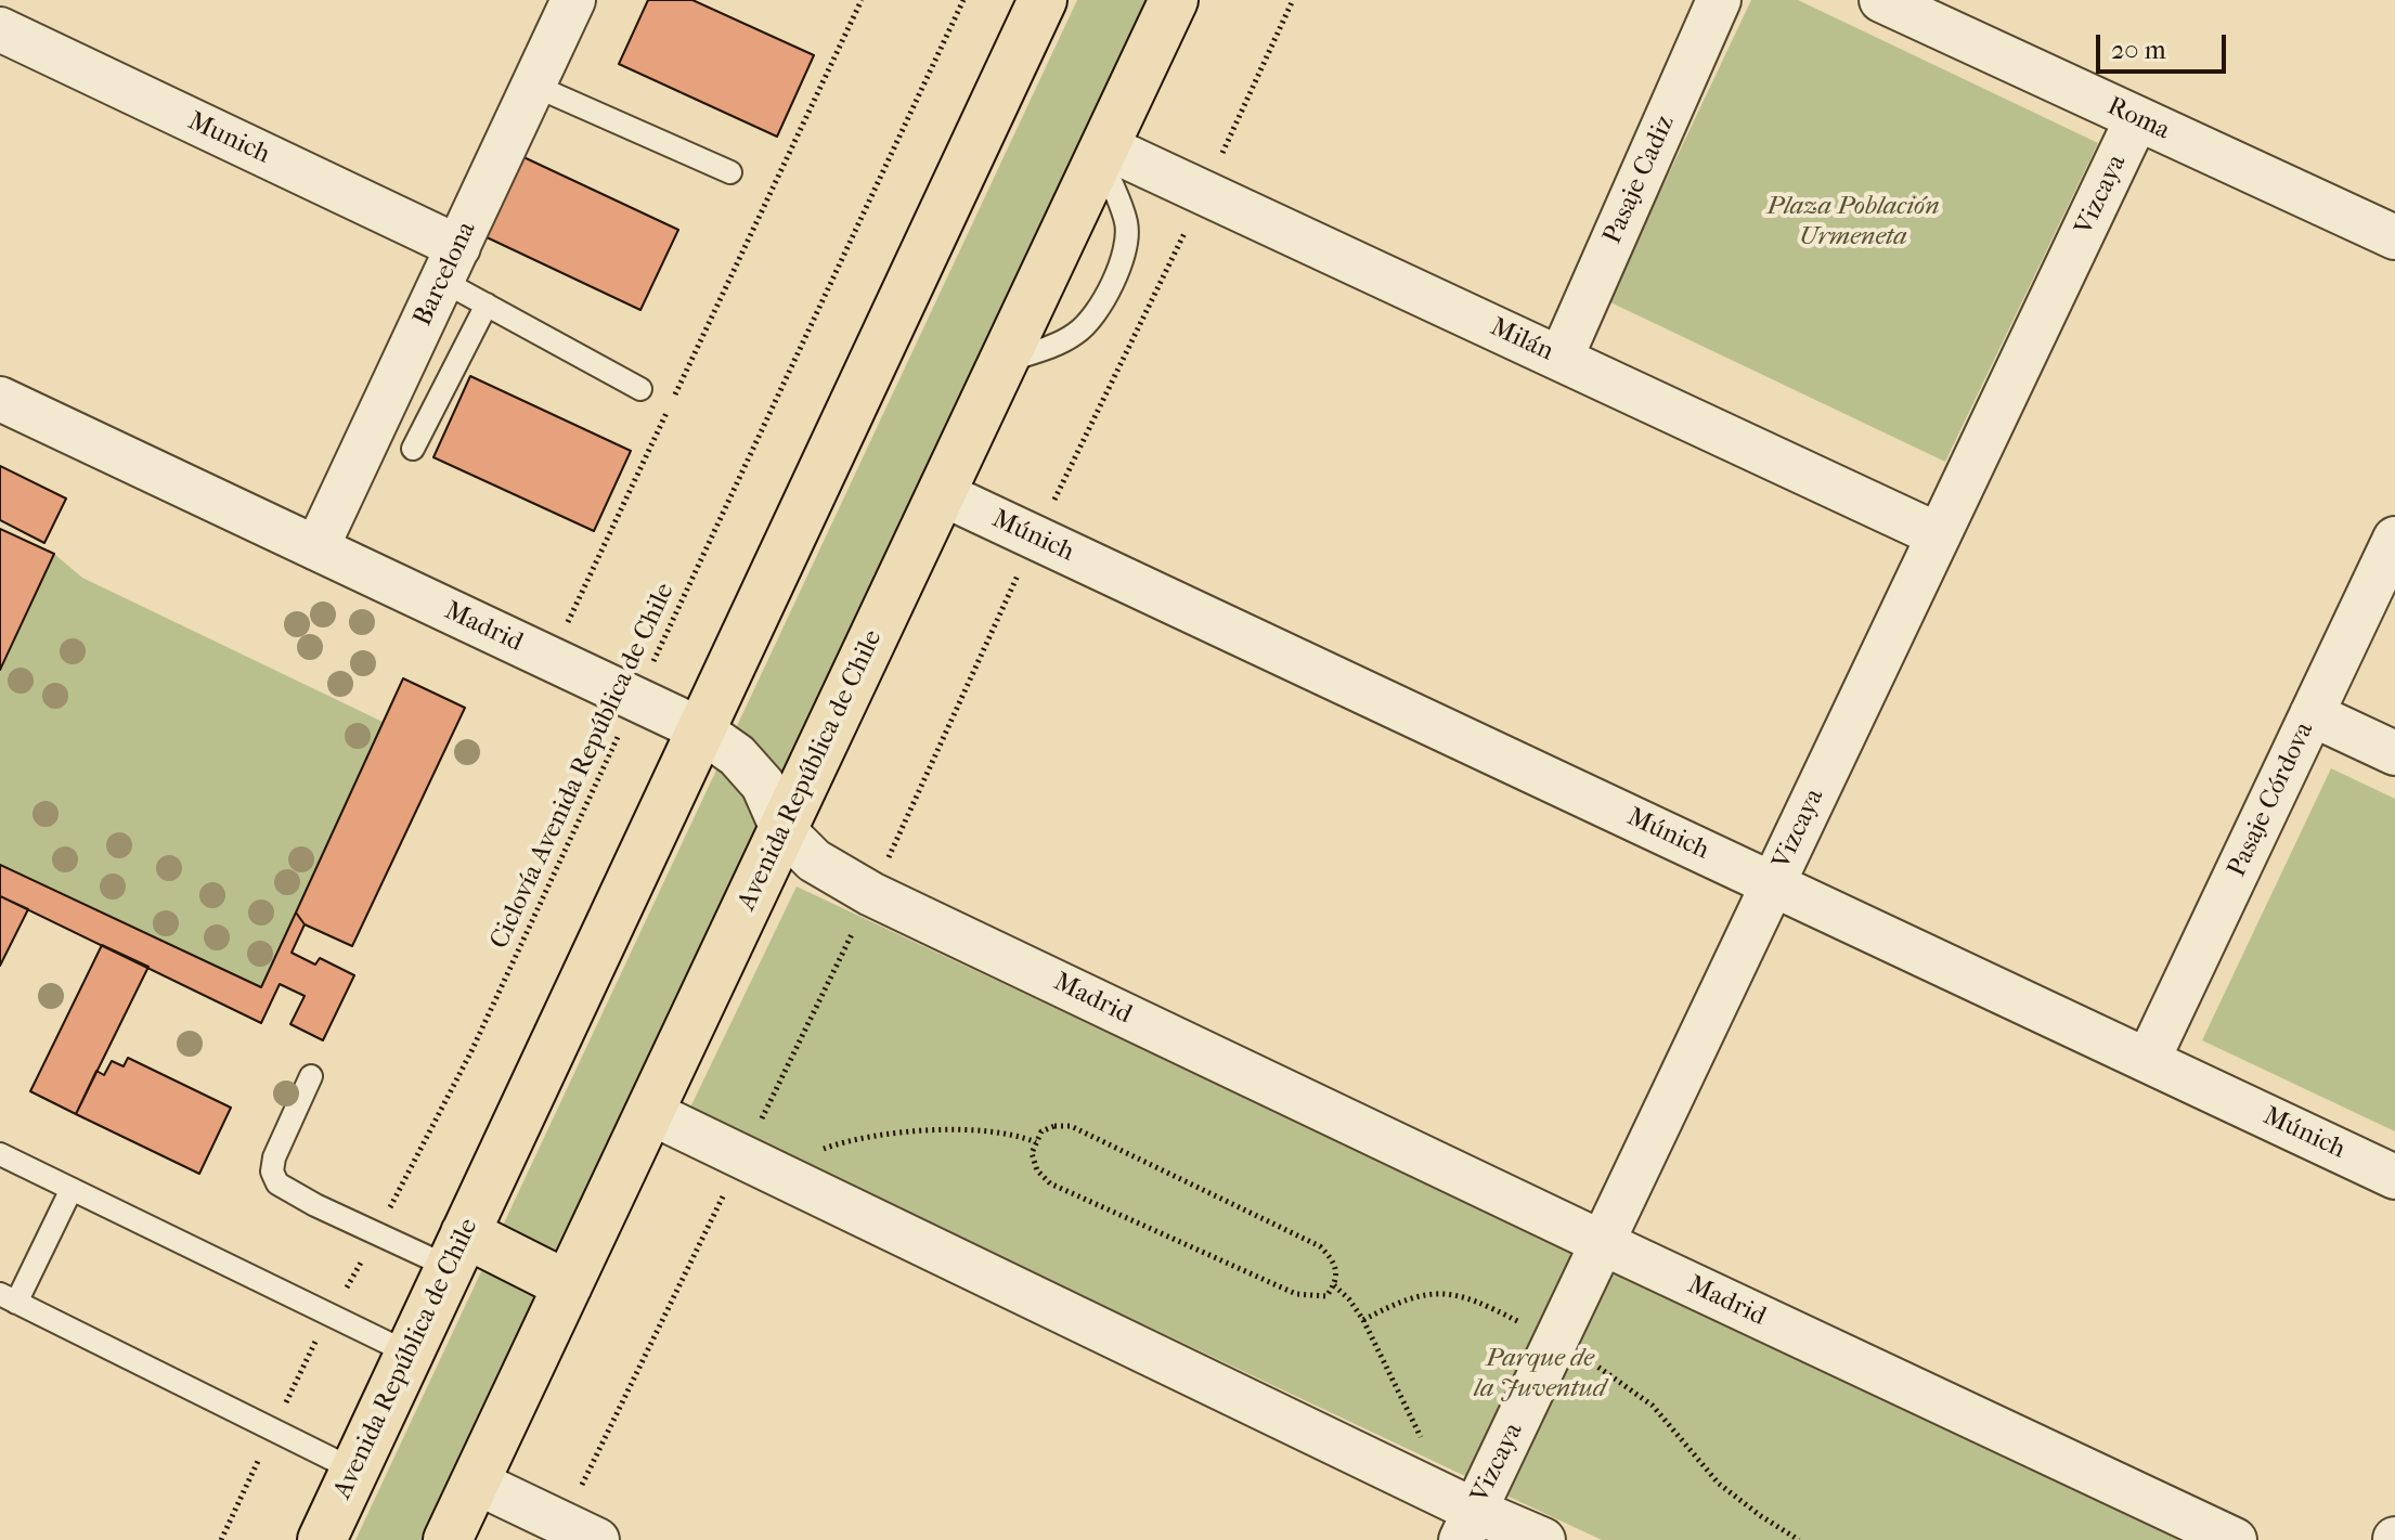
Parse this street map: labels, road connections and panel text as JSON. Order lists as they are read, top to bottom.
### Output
{
  "streets": {
    "main road": ["Avenida República de Chile"],
    "street": [
      "Roma",
      "Munich",
      "Pasaje Cadiz",
      "Vizcaya",
      "Barcelona",
      "Milán",
      "Múnich",
      "Madrid",
      "Pasaje Córdova"
    ],
    "path": ["Ciclovía Avenida República de Chile"]
  },
  "crossings": [
    ["Roma", "Vizcaya"],
    ["Munich", "Barcelona"],
    ["Pasaje Cadiz", "Milán"],
    ["Vizcaya", "Milán"],
    ["Vizcaya", "Múnich"],
    ["Vizcaya", "Madrid"],
    ["Barcelona", "Madrid"],
    ["Milán", "Avenida República de Chile"],
    ["Múnich", "Avenida República de Chile"],
    ["Múnich", "Pasaje Córdova"],
    ["Madrid", "Ciclovía Avenida República de Chile"],
    ["Madrid", "Avenida República de Chile"]
  ],
  "parks": ["Plaza Población Urmeneta", "Parque de la Juventud"],
  "scale_bar": "20 m"
}
